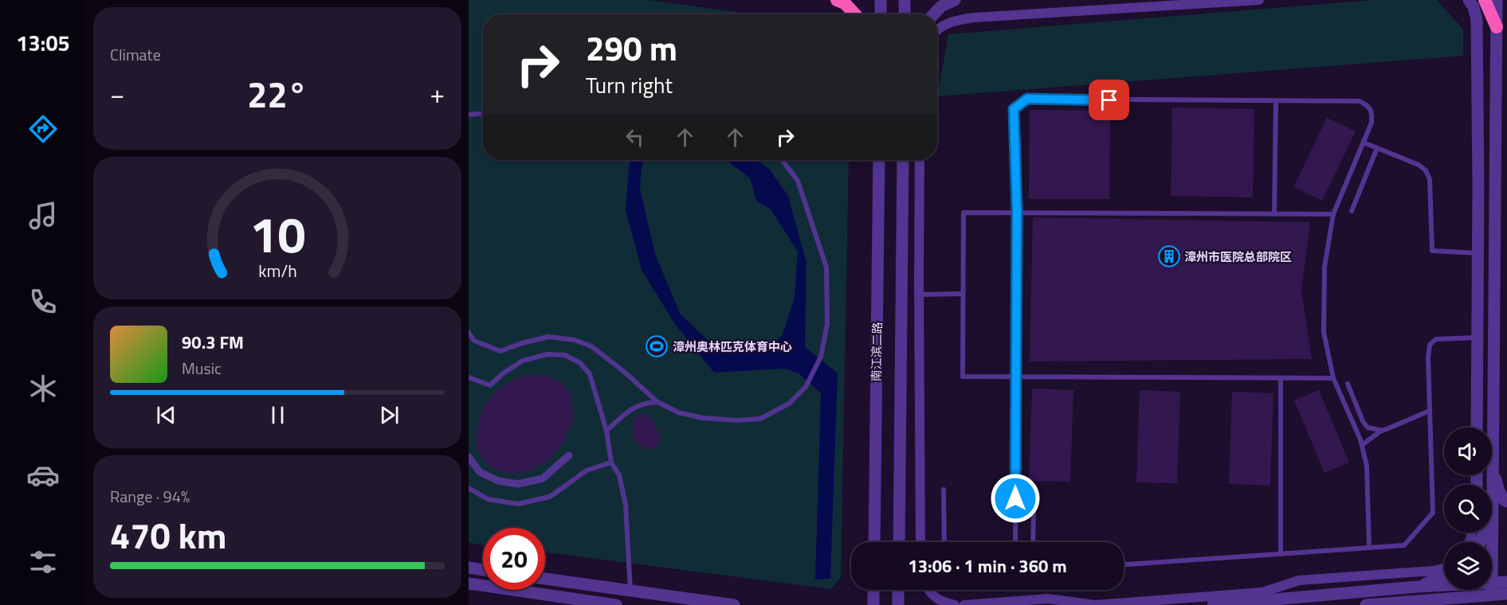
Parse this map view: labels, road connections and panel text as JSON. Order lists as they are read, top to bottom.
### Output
{
  "streets": {
    "street": ["南江滨二路"]
  },
  "places": {
    "building": ["漳州市医院总部院区"],
    "sports": ["漳州奥林匹克体育中心"]
  },
  "page": {
    "tabs": "13:05",
    "tile": [
      "Climate",
      ["Range · 94%", "470 km"]
    ],
    "turn": ["290 m", "Turn right"],
    "heat": ["−", "22°", "+"],
    "song": ["90.3 FM", "Music"],
    "limit": "20",
    "trip": "13:06 · 1 min · 360 m",
    "gauge": ["10", "km/h"]
  }
}
